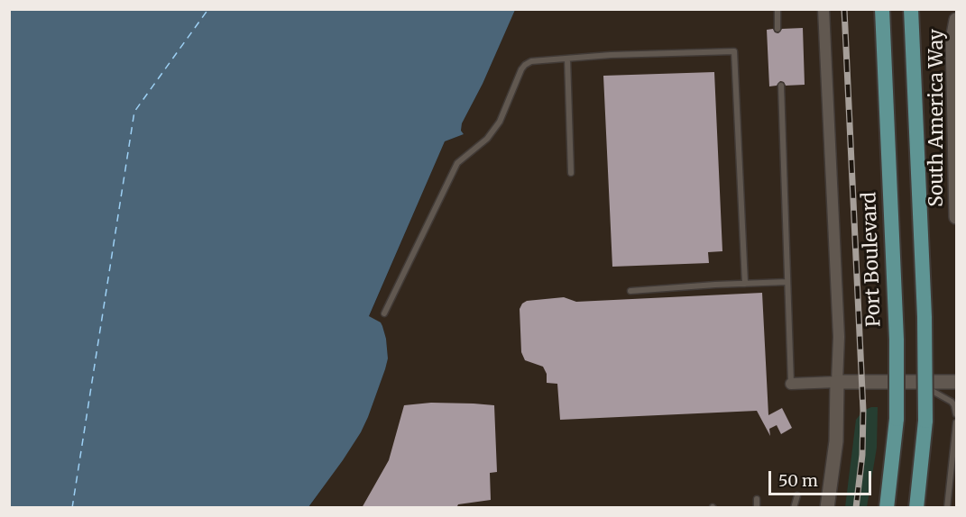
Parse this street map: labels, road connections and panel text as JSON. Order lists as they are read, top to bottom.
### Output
{
  "streets": {
    "main road": ["Port Boulevard"],
    "street": ["South America Way"]
  },
  "scale_bar": "50 m"
}
